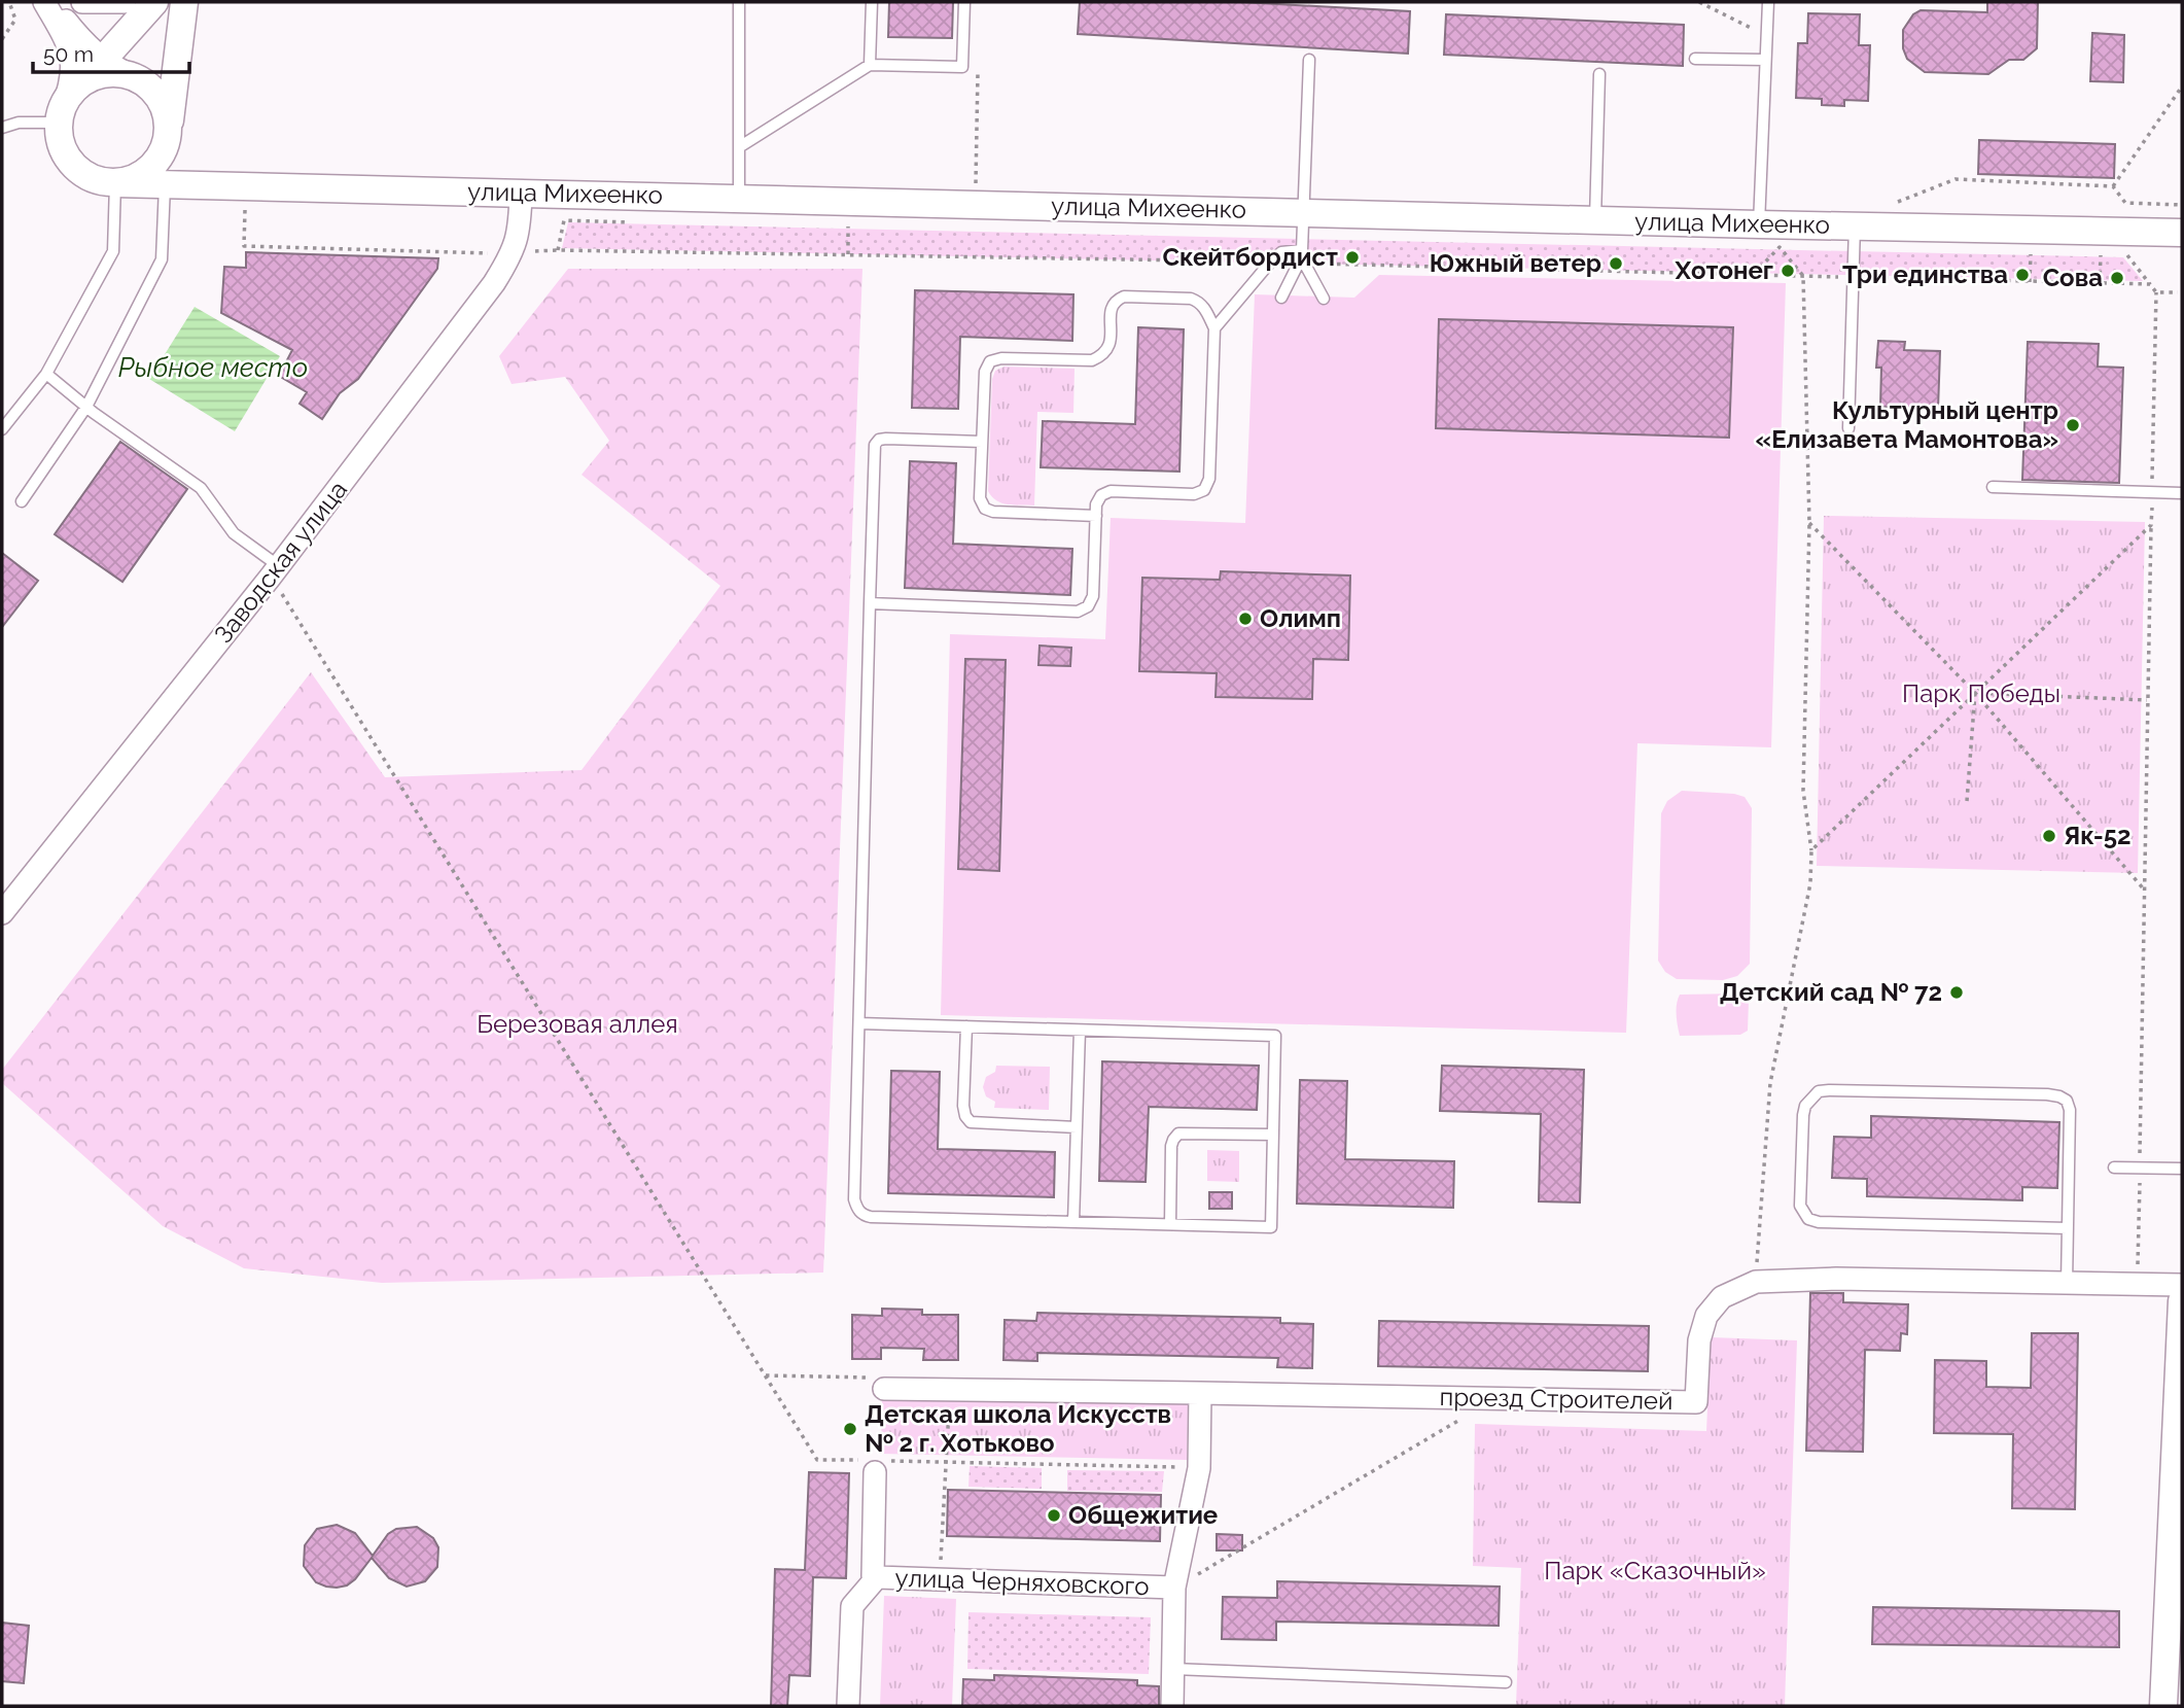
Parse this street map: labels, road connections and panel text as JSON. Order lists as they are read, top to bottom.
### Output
{
  "streets": {
    "street": [
      "улица Михеенко",
      "Заводская улица",
      "проезд Строителей",
      "улица Черняховского"
    ]
  },
  "crossings": [
    ["улица Михеенко", "Заводская улица"]
  ],
  "water": ["Рыбное место"],
  "parks": ["Парк Победы", "Березовая аллея", "Парк «Сказочный»"],
  "places": [
    "Скейтбордист",
    "Южный ветер",
    "Хотонег",
    "Три единства",
    "Сова",
    "Культурный центр «Елизавета Мамонтова»",
    "Олимп",
    "Як-52",
    "Детский сад № 72",
    "Детская школа Искусств № 2 г. Хотьково",
    "Общежитие"
  ],
  "scale_bar": "50 m"
}
